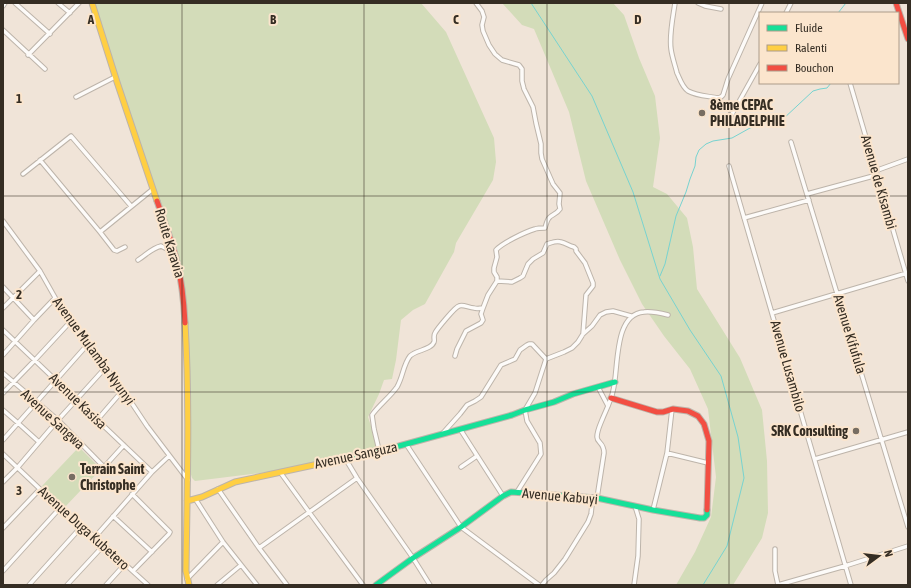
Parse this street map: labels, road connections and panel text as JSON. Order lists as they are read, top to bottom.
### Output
{
  "streets": {
    "street": [
      "Avenue de Kisambi",
      "Route Karavia",
      "Avenue Kifufula",
      "Avenue Mulamba Nyunyi",
      "Avenue Lusambilo",
      "Avenue Kasisa",
      "Avenue Sangwa",
      "Avenue Sanguza",
      "Avenue Kabuyi",
      "Avenue Duga Kubetero"
    ]
  },
  "crossings": [
    ["Route Karavia", "Avenue Mulamba Nyunyi"],
    ["Route Karavia", "Avenue Sanguza"],
    ["Avenue Kasisa", "Avenue Sangwa"]
  ],
  "places": ["8ème CEPAC PHILADELPHIE", "SRK Consulting", "Terrain Saint Christophe"],
  "legend": ["Fluide", "Ralenti", "Bouchon"],
  "north": "right",
  "grid": {
    "columns": [
      "A",
      "B",
      "C",
      "D"
    ],
    "rows": ["1", "2", "3"]
  }
}
